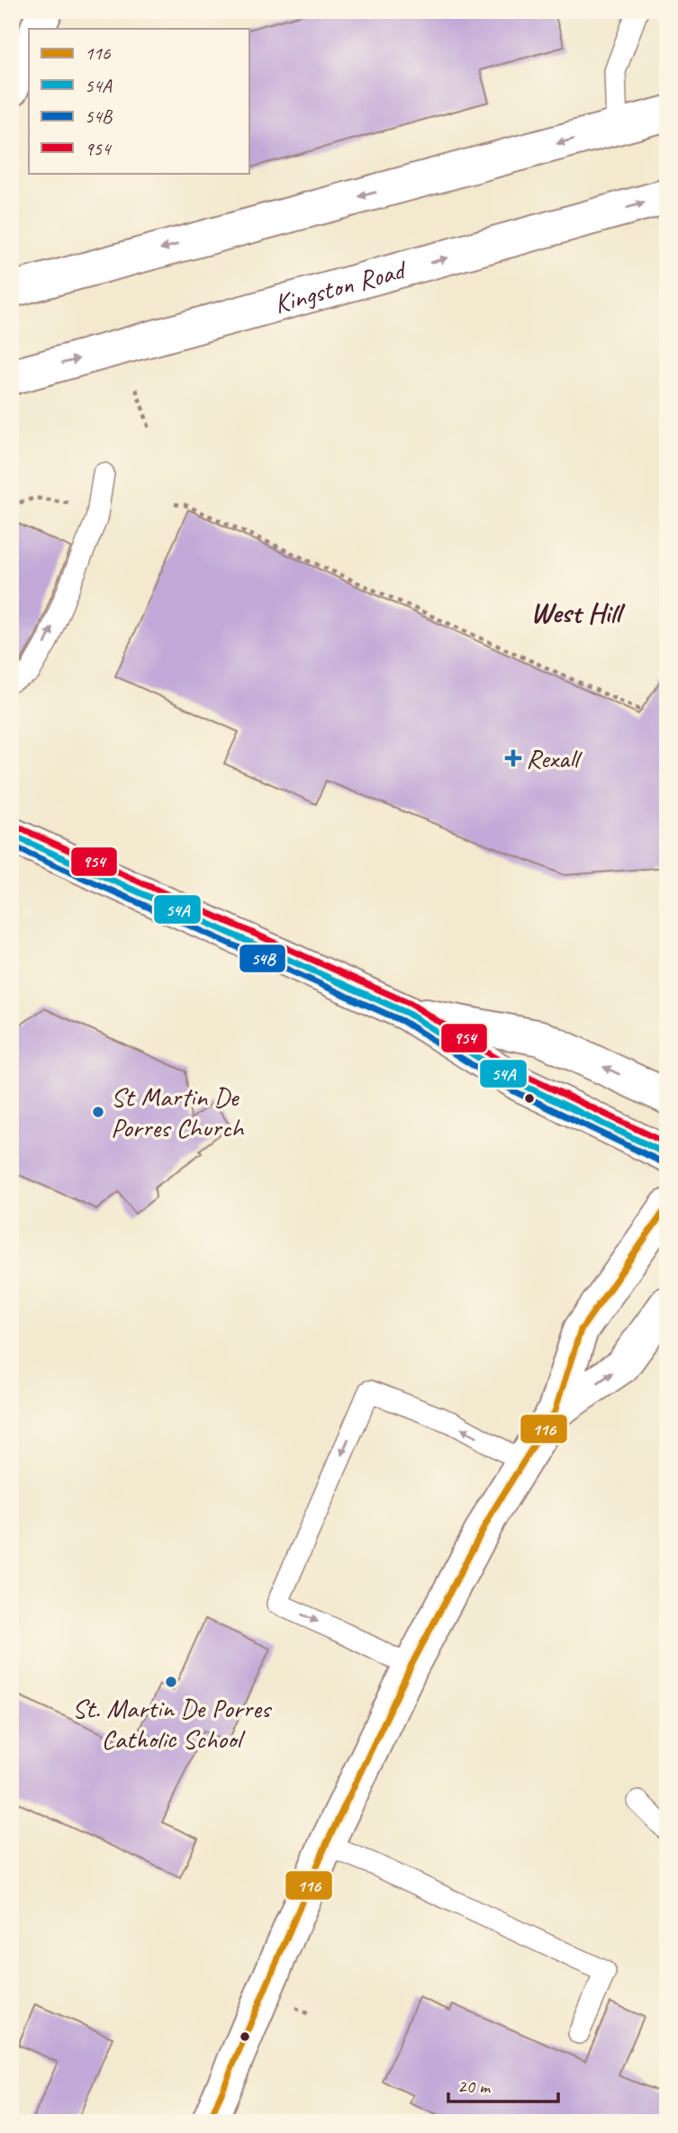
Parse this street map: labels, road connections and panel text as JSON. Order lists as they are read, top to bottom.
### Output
{
  "streets": {
    "main road": ["Kingston Road"]
  },
  "districts": ["West Hill"],
  "places": {
    "health": ["Rexall"],
    "other": ["St Martin De Porres Church", "St. Martin De Porres Catholic School"]
  },
  "lines": [
    "transit line 954",
    "transit line 54A",
    "transit line 54B",
    "transit line 116"
  ],
  "legend": [
    "116",
    "54A",
    "54B",
    "954"
  ],
  "scale_bar": "20 m"
}
